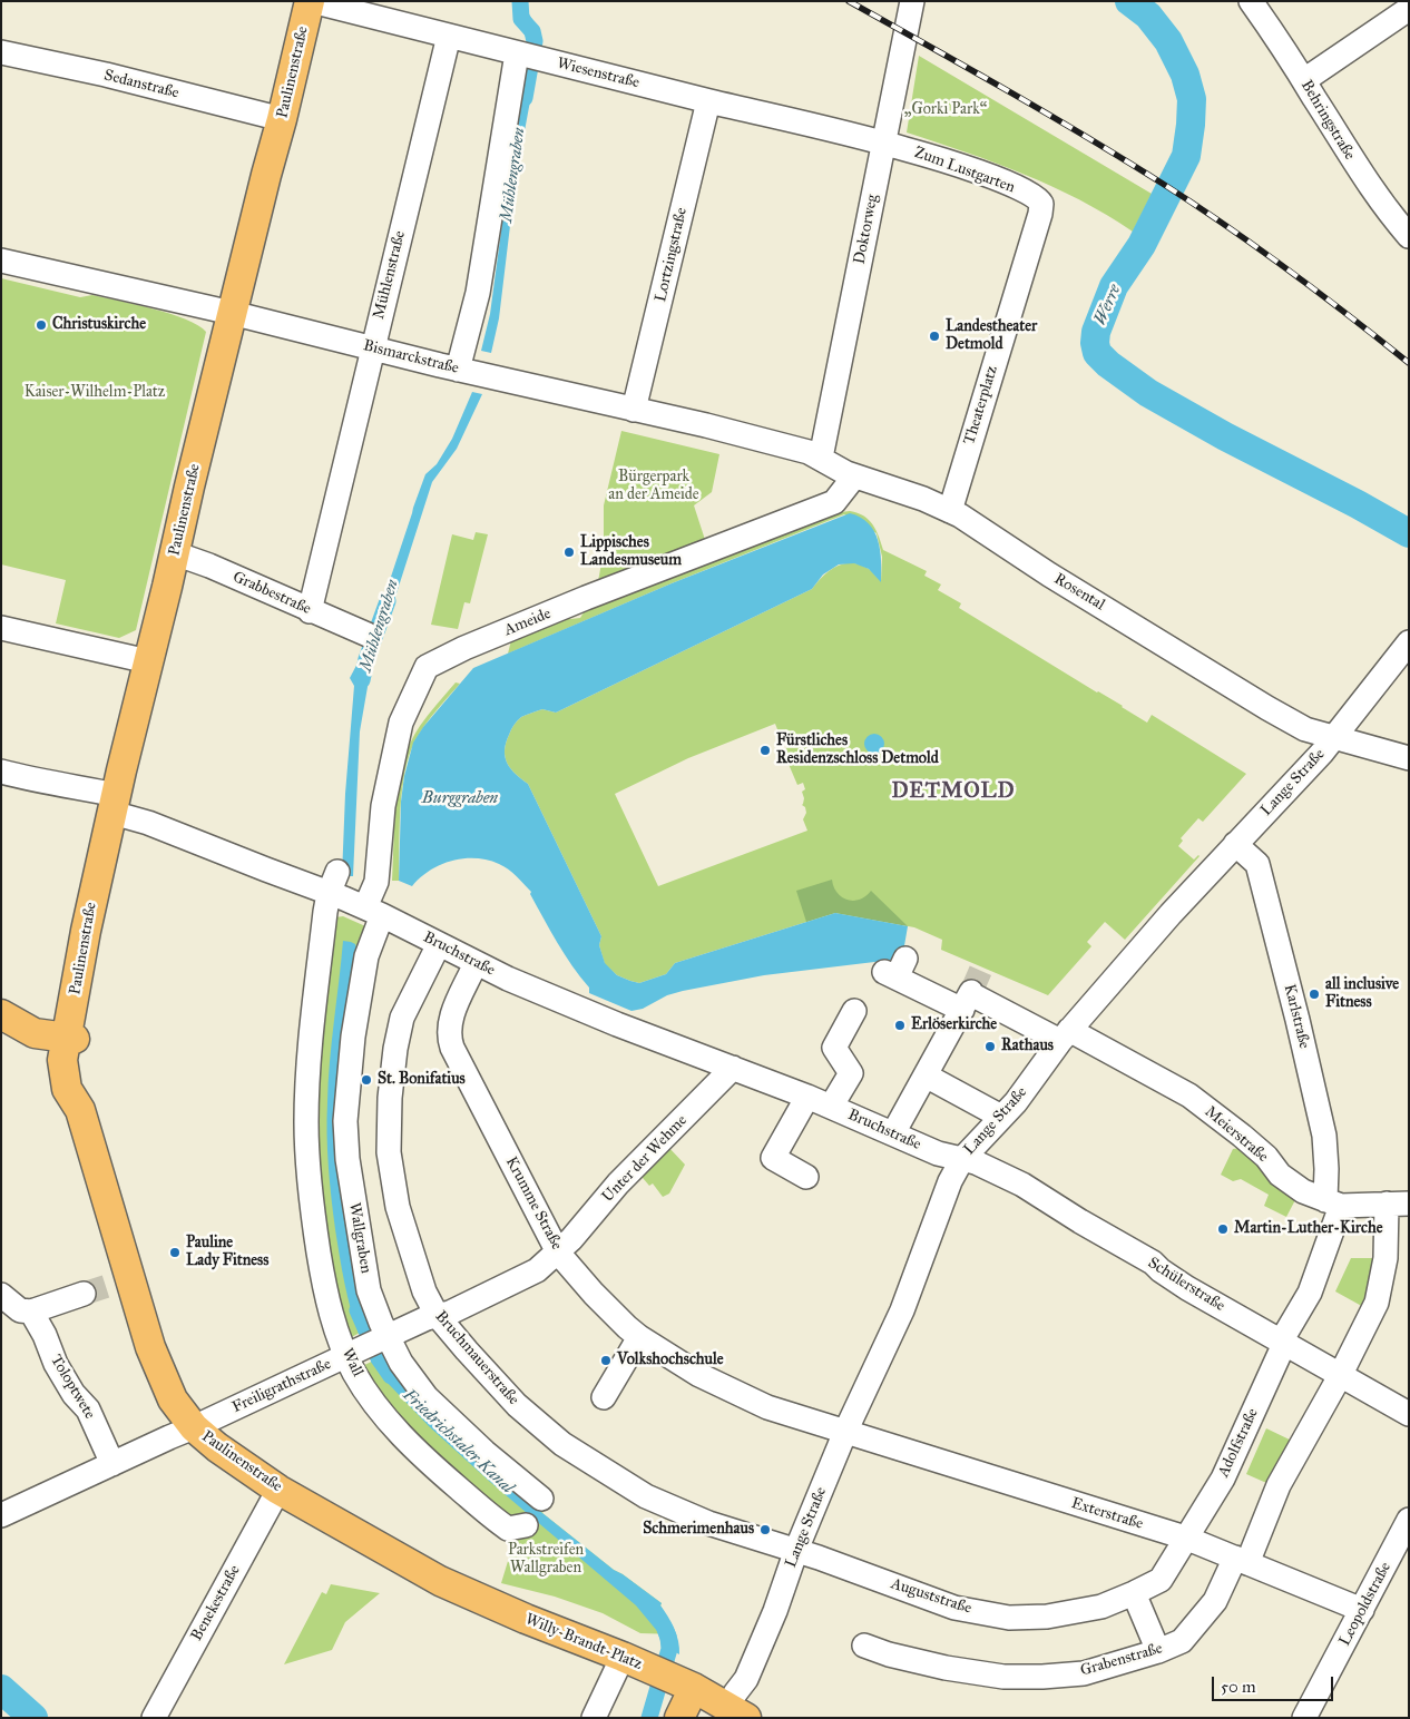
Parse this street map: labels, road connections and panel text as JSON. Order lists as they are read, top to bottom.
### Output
{
  "streets": {
    "main road": ["Paulinenstraße", "Willy-Brandt-Platz"],
    "street": [
      "Wiesenstraße",
      "Sedanstraße",
      "Behringstraße",
      "Zum Lustgarten",
      "Doktorweg",
      "Lortzingstraße",
      "Mühlenstraße",
      "Bismarckstraße",
      "Theaterplatz",
      "Rosental",
      "Grabbestraße",
      "Ameide",
      "Lange Straße",
      "Bruchstraße",
      "Karlstraße",
      "Meierstraße",
      "Unter der Wehme",
      "Krumme Straße",
      "Wallgraben",
      "Schülerstraße",
      "Bruchmauerstraße",
      "Wall",
      "Freiligrathstraße",
      "Toloptwete",
      "Adolfstraße",
      "Exterstraße",
      "Auguststraße",
      "Benekestraße",
      "Leopoldstraße",
      "Grabenstraße"
    ]
  },
  "crossings": [
    ["Paulinenstraße", "Wiesenstraße"],
    ["Paulinenstraße", "Sedanstraße"],
    ["Paulinenstraße", "Bismarckstraße"],
    ["Paulinenstraße", "Grabbestraße"],
    ["Paulinenstraße", "Bruchstraße"],
    ["Paulinenstraße", "Freiligrathstraße"],
    ["Paulinenstraße", "Benekestraße"],
    ["Paulinenstraße", "Willy-Brandt-Platz"],
    ["Wiesenstraße", "Zum Lustgarten"],
    ["Wiesenstraße", "Doktorweg"],
    ["Wiesenstraße", "Lortzingstraße"],
    ["Wiesenstraße", "Mühlenstraße"],
    ["Zum Lustgarten", "Doktorweg"],
    ["Zum Lustgarten", "Theaterplatz"],
    ["Doktorweg", "Bismarckstraße"],
    ["Doktorweg", "Rosental"],
    ["Lortzingstraße", "Bismarckstraße"],
    ["Mühlenstraße", "Bismarckstraße"],
    ["Mühlenstraße", "Grabbestraße"],
    ["Bismarckstraße", "Rosental"],
    ["Theaterplatz", "Rosental"],
    ["Rosental", "Ameide"],
    ["Rosental", "Lange Straße"],
    ["Ameide", "Bruchstraße"],
    ["Ameide", "Wallgraben"],
    ["Ameide", "Wall"],
    ["Lange Straße", "Bruchstraße"],
    ["Lange Straße", "Karlstraße"],
    ["Lange Straße", "Meierstraße"],
    ["Lange Straße", "Krumme Straße"],
    ["Lange Straße", "Schülerstraße"],
    ["Lange Straße", "Bruchmauerstraße"],
    ["Lange Straße", "Exterstraße"],
    ["Lange Straße", "Auguststraße"],
    ["Lange Straße", "Willy-Brandt-Platz"],
    ["Bruchstraße", "Unter der Wehme"],
    ["Bruchstraße", "Krumme Straße"],
    ["Bruchstraße", "Wallgraben"],
    ["Bruchstraße", "Schülerstraße"],
    ["Bruchstraße", "Bruchmauerstraße"],
    ["Bruchstraße", "Wall"],
    ["Karlstraße", "Meierstraße"],
    ["Karlstraße", "Adolfstraße"],
    ["Meierstraße", "Adolfstraße"],
    ["Meierstraße", "Grabenstraße"],
    ["Unter der Wehme", "Krumme Straße"],
    ["Unter der Wehme", "Freiligrathstraße"],
    ["Krumme Straße", "Freiligrathstraße"],
    ["Krumme Straße", "Exterstraße"],
    ["Wallgraben", "Wall"],
    ["Wallgraben", "Freiligrathstraße"],
    ["Schülerstraße", "Adolfstraße"],
    ["Schülerstraße", "Grabenstraße"],
    ["Bruchmauerstraße", "Freiligrathstraße"],
    ["Bruchmauerstraße", "Auguststraße"],
    ["Wall", "Freiligrathstraße"],
    ["Freiligrathstraße", "Toloptwete"],
    ["Adolfstraße", "Exterstraße"],
    ["Adolfstraße", "Auguststraße"],
    ["Exterstraße", "Auguststraße"],
    ["Exterstraße", "Leopoldstraße"],
    ["Exterstraße", "Grabenstraße"]
  ],
  "districts": ["DETMOLD"],
  "water": [
    "Mühlengraben",
    "Werre",
    "Burggraben",
    "Friedrichstaler Kanal"
  ],
  "parks": [
    "„Gorki Park“",
    "Kaiser-Wilhelm-Platz",
    "Bürgerpark an der Ameide",
    "Parkstreifen Wallgraben"
  ],
  "places": [
    "Christuskirche",
    "Landestheater Detmold",
    "Lippisches Landesmuseum",
    "Fürstliches Residenzschloss Detmold",
    "all inclusive Fitness",
    "Erlöserkirche",
    "Rathaus",
    "St. Bonifatius",
    "Martin-Luther-Kirche",
    "Pauline Lady Fitness",
    "Volkshochschule",
    "Schmerimenhaus"
  ],
  "scale_bar": "50 m"
}
